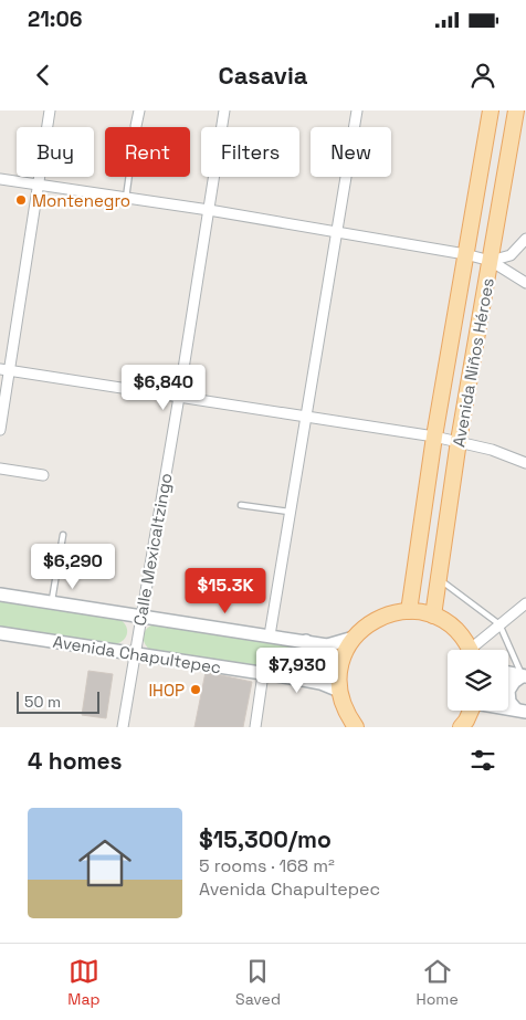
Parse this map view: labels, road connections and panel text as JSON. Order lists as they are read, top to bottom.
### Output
{
  "streets": {
    "main road": ["Avenida Niños Héroes"],
    "street": ["Calle Mexicaltzingo", "Avenida Chapultepec"]
  },
  "crossings": [
    ["Calle Mexicaltzingo", "Avenida Chapultepec"]
  ],
  "places": ["Montenegro", "IHOP"],
  "scale_bar": "50 m",
  "page": {
    "status": "21:06",
    "header": "Casavia",
    "chip": [
      "Buy",
      "Rent",
      "Filters",
      "New"
    ],
    "price": [
      "$6,840",
      "$6,290",
      "$15.3K",
      "$7,930"
    ],
    "scale": "50 m",
    "heading": "4 homes",
    "list": [
      {
        "name": "$15,300/mo",
        "note": "5 rooms · 168 m² · Avenida Chapultepec"
      }
    ],
    "tabs": ["Map", "Saved", "Home"]
  }
}
